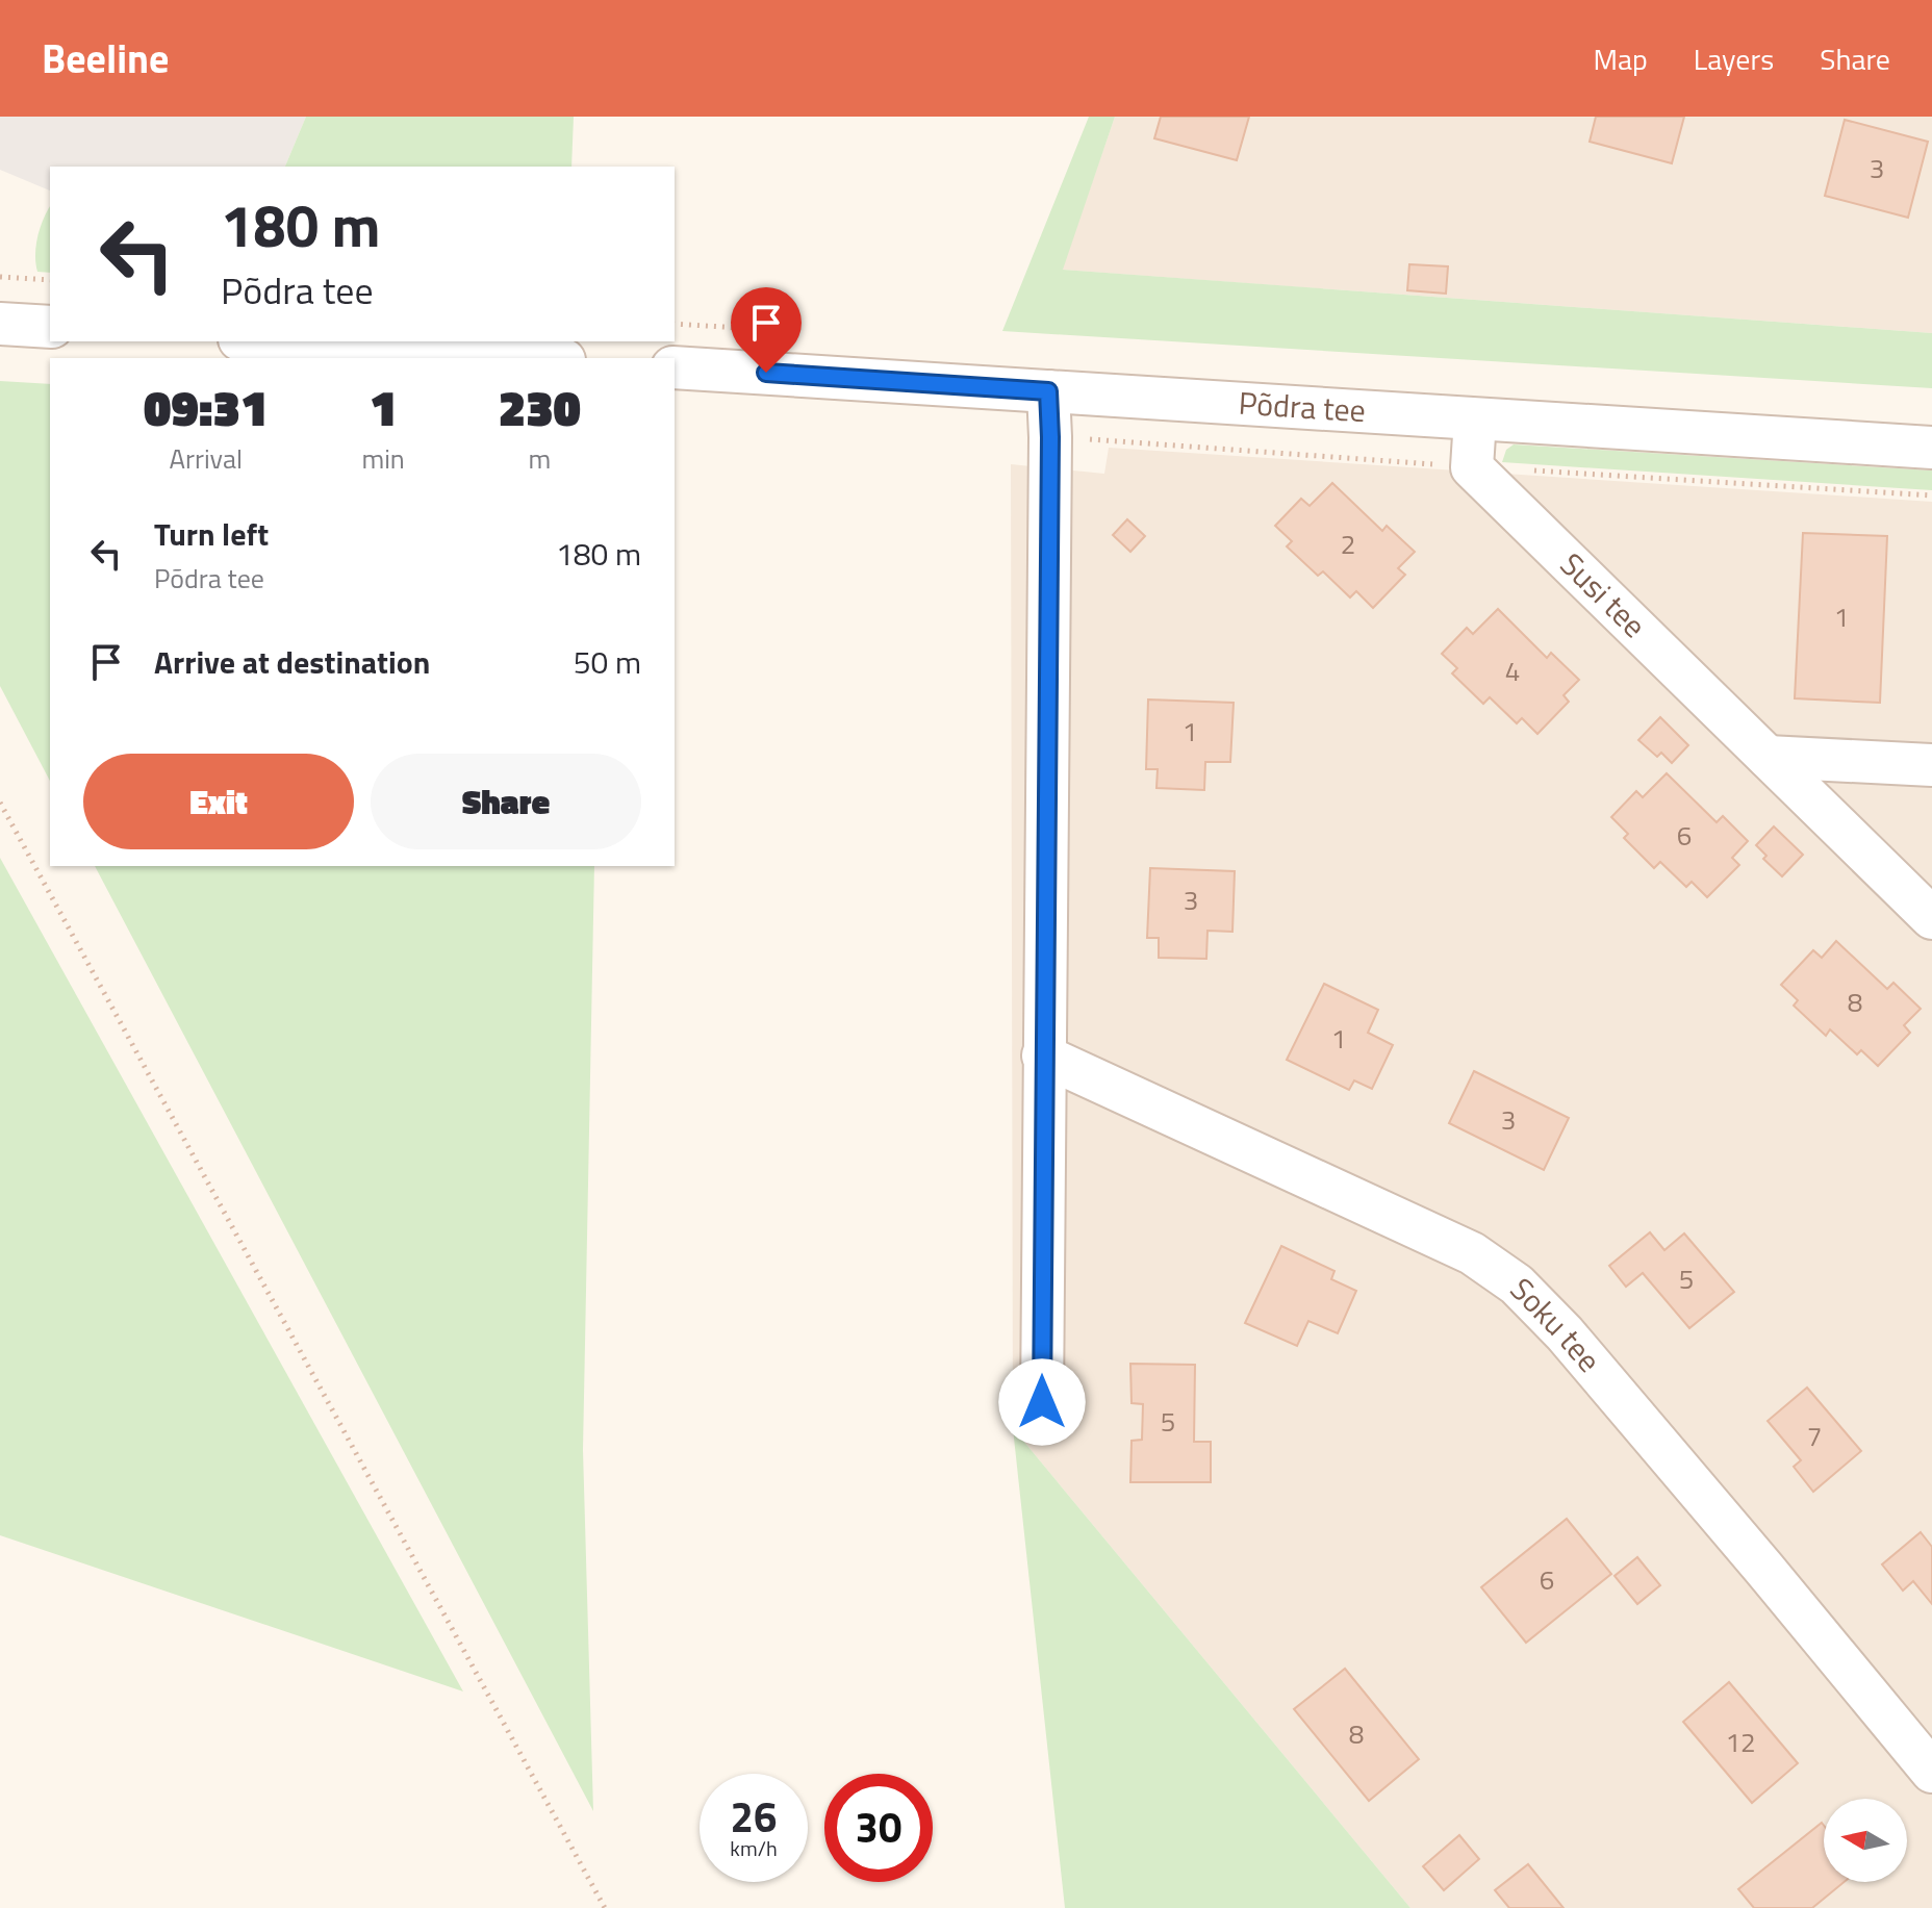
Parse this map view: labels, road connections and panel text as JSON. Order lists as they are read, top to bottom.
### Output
{
  "streets": {
    "street": ["Põdra tee", "Susi tee", "Soku tee"]
  },
  "crossings": [
    ["Põdra tee", "Susi tee"]
  ],
  "house_numbers": [
    "3",
    "2",
    "1",
    "4",
    "1",
    "6",
    "3",
    "8",
    "1",
    "3",
    "5",
    "5",
    "7",
    "6",
    "8",
    "12"
  ],
  "north": "left",
  "page": {
    "header": "Beeline",
    "nav": ["Map", "Layers", "Share"],
    "turn": ["180 m", "Põdra tee"],
    "eta": [
      "09:31",
      "Arrival",
      "1",
      "min",
      "230",
      "m"
    ],
    "list": [
      {
        "name": "Turn left",
        "note": "Põdra tee",
        "value": "180 m"
      },
      {
        "name": "Arrive at destination",
        "value": "50 m"
      }
    ],
    "buttons": ["Exit", "Share"],
    "speed": "26 km/h",
    "limit": "30"
  }
}
